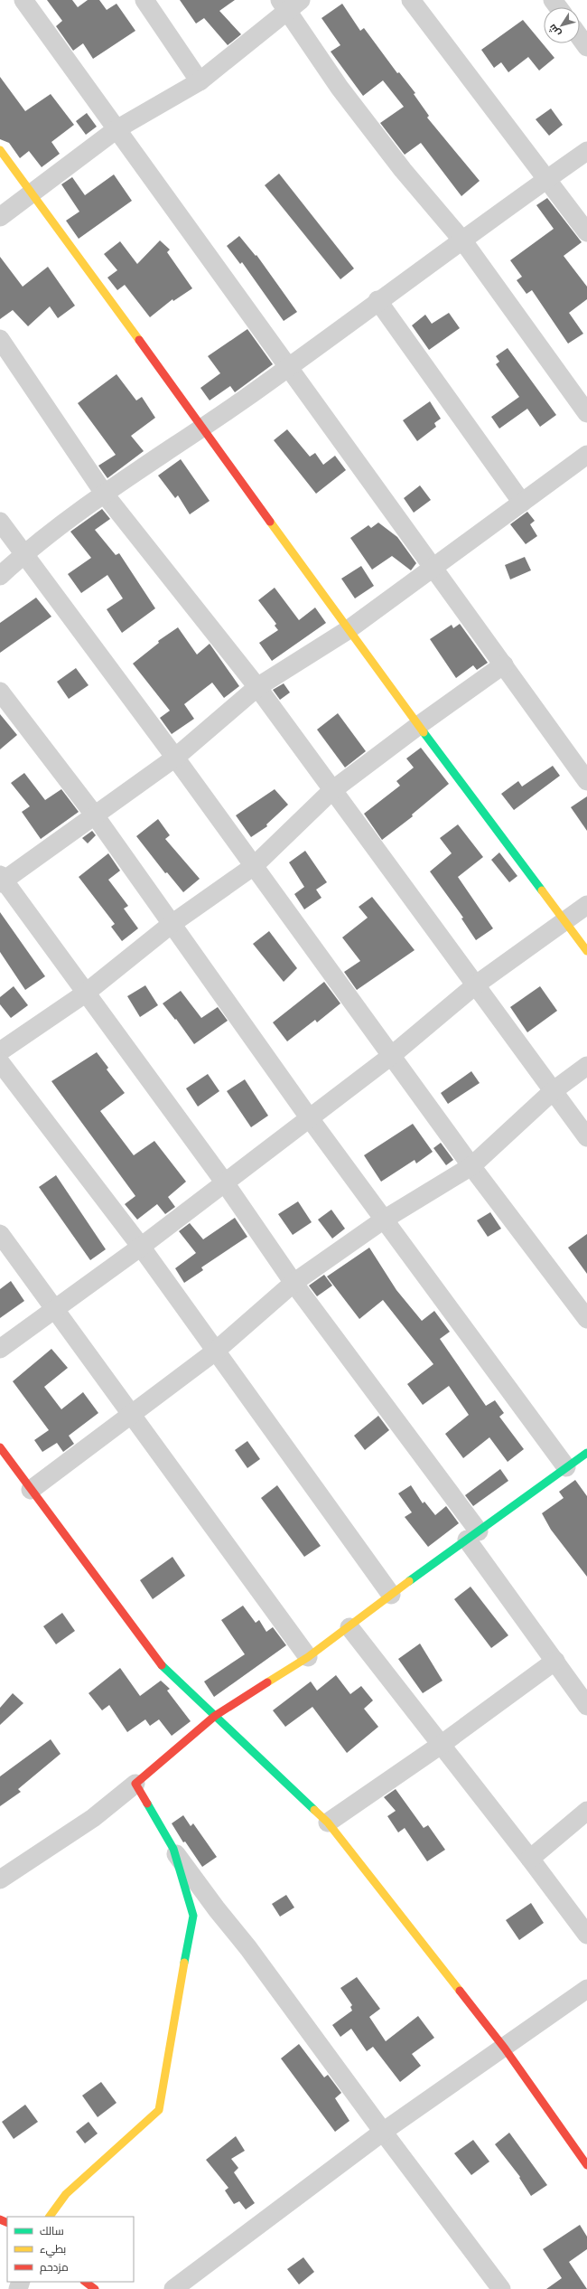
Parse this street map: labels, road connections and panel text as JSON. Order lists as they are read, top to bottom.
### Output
{
  "legend": ["سالك", "بطيء", "مزدحم"],
  "north": "bottom left"
}
